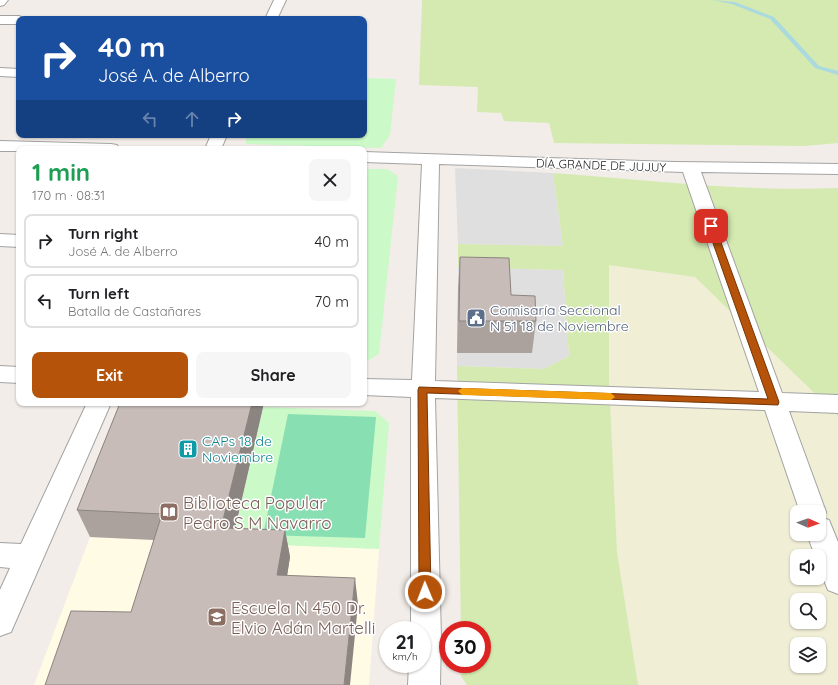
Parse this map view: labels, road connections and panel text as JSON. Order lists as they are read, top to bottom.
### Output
{
  "streets": {
    "street": ["DÍA GRANDE DE JUJUY"]
  },
  "places": {
    "public building": ["Comisaría Seccional N 51 18 de Noviembre"],
    "building": ["CAPs 18 de Noviembre"],
    "library": ["Biblioteca Popular Pedro S M Navarro"],
    "school or university": ["Escuela N 450 Dr. Elvio Adán Martelli"]
  },
  "north": "right",
  "page": {
    "turn": ["40 m", "José A. de Alberro"],
    "heading": ["1 min", "170 m · 08:31"],
    "list": [
      {
        "name": "Turn right",
        "note": "José A. de Alberro",
        "value": "40 m"
      },
      {
        "name": "Turn left",
        "note": "Batalla de Castañares",
        "value": "70 m"
      }
    ],
    "buttons": ["Exit", "Share"],
    "speed": "21 km/h",
    "limit": "30"
  }
}
